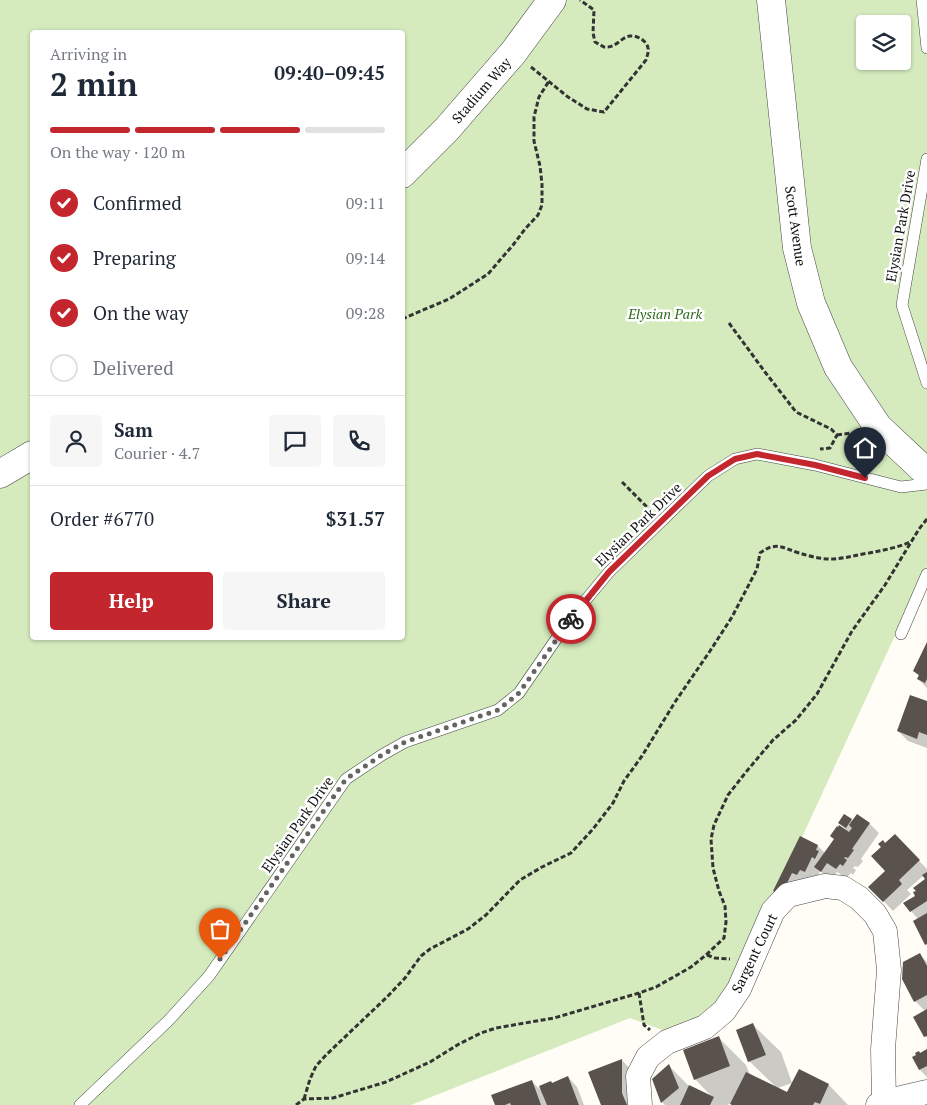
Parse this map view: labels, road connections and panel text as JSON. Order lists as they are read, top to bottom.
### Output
{
  "streets": {
    "street": ["Stadium Way", "Scott Avenue", "Sargent Court"],
    "lane": ["Elysian Park Drive"]
  },
  "parks": ["Elysian Park"],
  "page": {
    "heading": ["2 min", "Arriving in", "09:40–09:45"],
    "panel": [
      "Sam",
      "Courier · 4.7",
      "Order #6770",
      "$31.57"
    ],
    "bar": "On the way · 120 m",
    "list": [
      ["Confirmed", "09:11"],
      ["Preparing", "09:14"],
      ["On the way", "09:28"],
      "Delivered"
    ],
    "buttons": ["Help", "Share"]
  }
}
